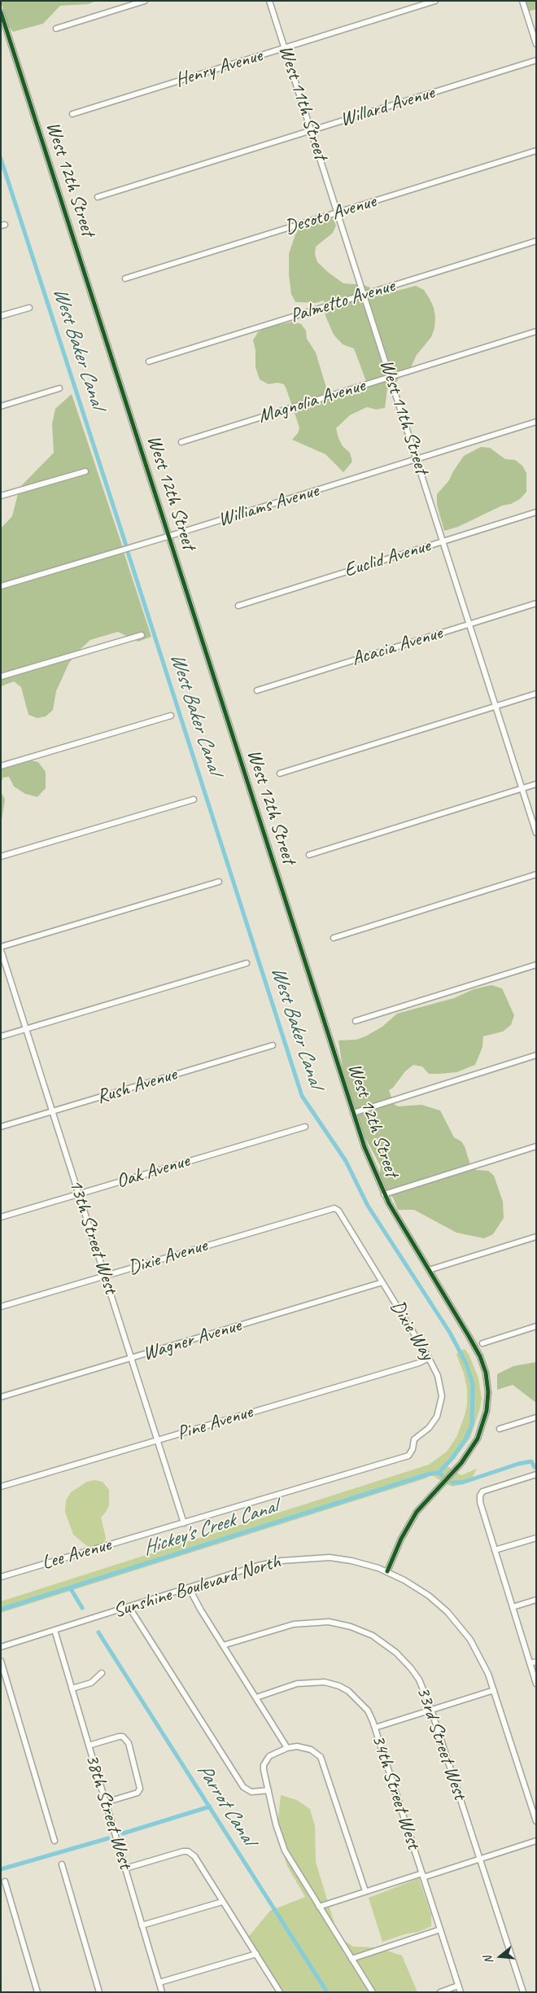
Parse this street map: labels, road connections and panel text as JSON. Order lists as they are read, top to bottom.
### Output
{
  "streets": {
    "street": [
      "Henry Avenue",
      "West 11th Street",
      "Willard Avenue",
      "West 12th Street",
      "Desoto Avenue",
      "Palmetto Avenue",
      "Magnolia Avenue",
      "Williams Avenue",
      "Euclid Avenue",
      "Acacia Avenue",
      "Rush Avenue",
      "Oak Avenue",
      "13th Street West",
      "Dixie Avenue",
      "Dixie Way",
      "Wagner Avenue",
      "Pine Avenue",
      "Lee Avenue",
      "Sunshine Boulevard North",
      "33rd Street West",
      "34th Street West",
      "38th Street West"
    ]
  },
  "crossings": [
    ["Henry Avenue", "West 11th Street"],
    ["West 11th Street", "Willard Avenue"],
    ["West 11th Street", "Desoto Avenue"],
    ["West 11th Street", "Palmetto Avenue"],
    ["West 11th Street", "Magnolia Avenue"],
    ["West 11th Street", "Williams Avenue"],
    ["West 11th Street", "Euclid Avenue"],
    ["West 11th Street", "Acacia Avenue"],
    ["West 12th Street", "Williams Avenue"],
    ["West 12th Street", "Sunshine Boulevard North"],
    ["Rush Avenue", "13th Street West"],
    ["Oak Avenue", "13th Street West"],
    ["13th Street West", "Dixie Avenue"],
    ["13th Street West", "Wagner Avenue"],
    ["13th Street West", "Pine Avenue"],
    ["13th Street West", "Lee Avenue"],
    ["Dixie Avenue", "Dixie Way"],
    ["Dixie Way", "Wagner Avenue"],
    ["Dixie Way", "Pine Avenue"],
    ["Dixie Way", "Lee Avenue"],
    ["Sunshine Boulevard North", "38th Street West"]
  ],
  "water": ["West Baker Canal", "Hickey's Creek Canal", "Parrot Canal"],
  "north": "left"
}
